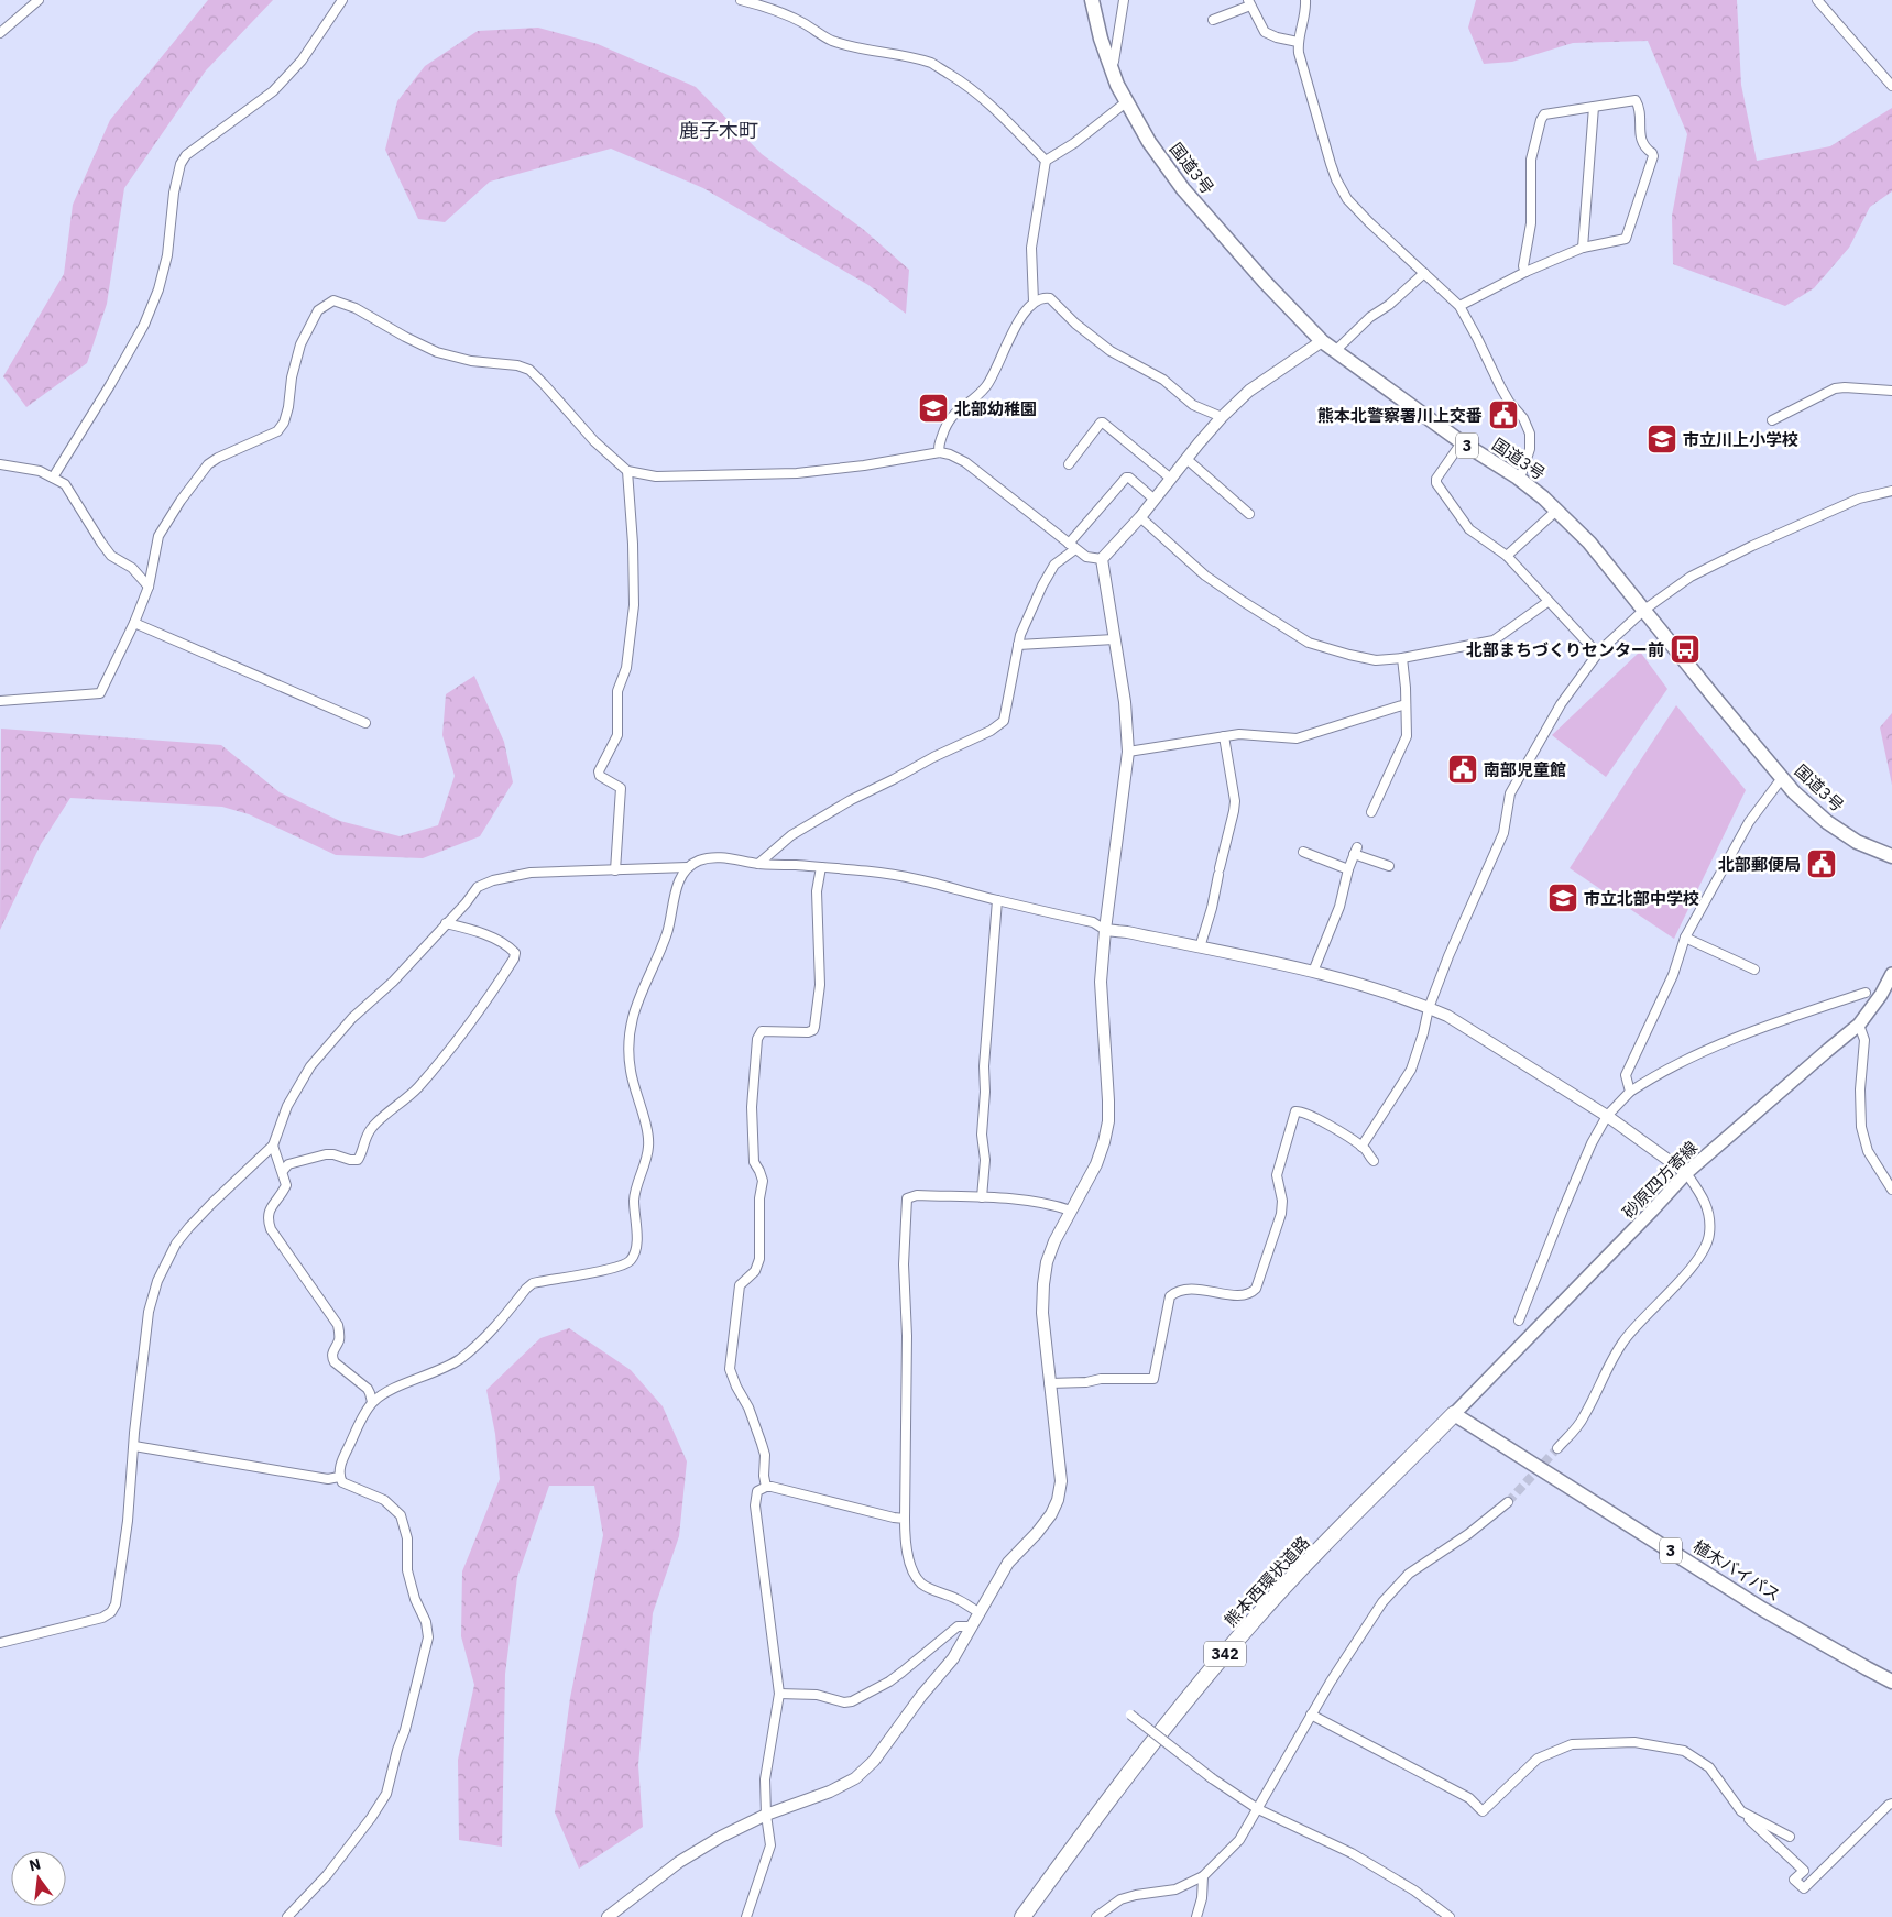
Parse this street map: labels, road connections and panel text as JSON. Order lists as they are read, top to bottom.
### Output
{
  "streets": {
    "highway": [
      "国道3号",
      "3",
      "植木バイパス",
      "熊本西環状道路",
      "342"
    ],
    "main road": ["砂原四方寄線"]
  },
  "crossings": [
    ["砂原四方寄線", "植木バイパス"],
    ["砂原四方寄線", "熊本西環状道路"],
    ["植木バイパス", "熊本西環状道路"]
  ],
  "districts": ["鹿子木町"],
  "places": {
    "school or university": ["北部幼稚園", "市立川上小学校", "市立北部中学校"],
    "public building": ["熊本北警察署川上交番", "南部児童館", "北部郵便局"],
    "bus stop": ["北部まちづくりセンター前"]
  },
  "north": "top"
}
